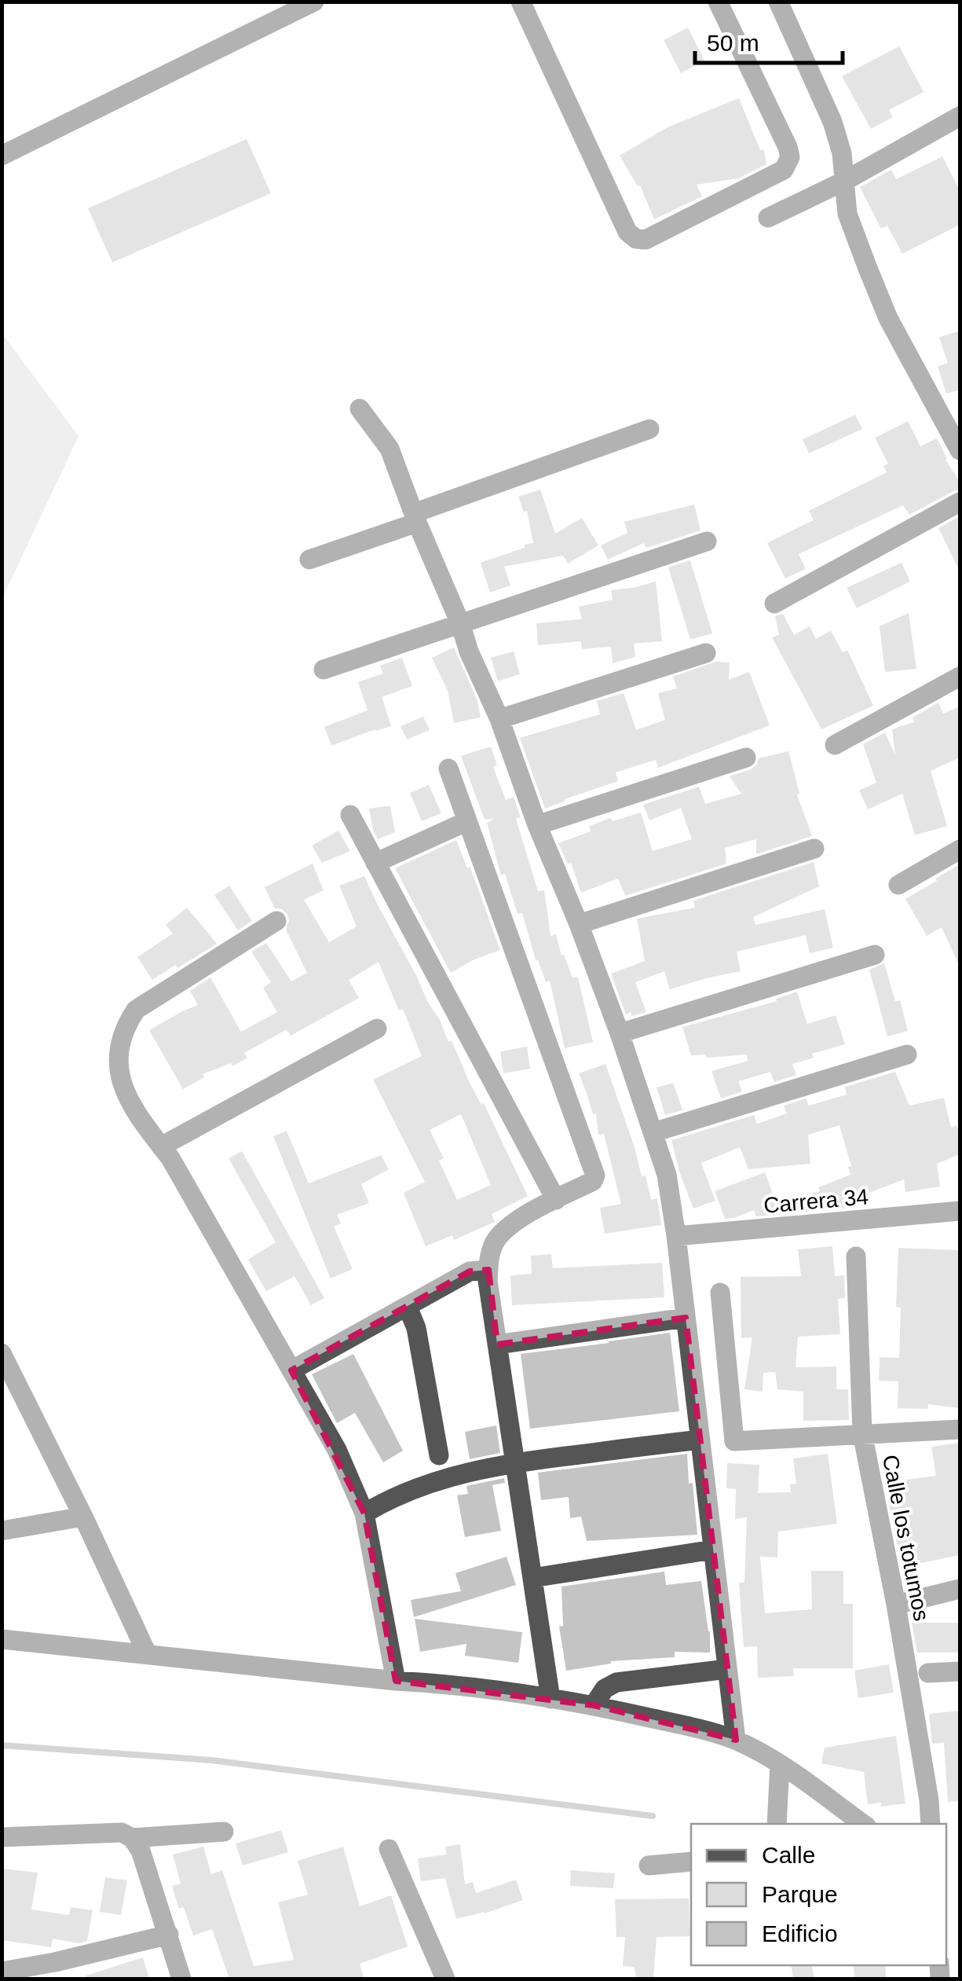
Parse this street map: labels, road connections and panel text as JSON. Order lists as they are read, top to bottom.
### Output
{
  "streets": {
    "street": ["Carrera 34", "Calle los totumos"]
  },
  "legend": ["Calle", "Parque", "Edificio"],
  "scale_bar": "50 m"
}
